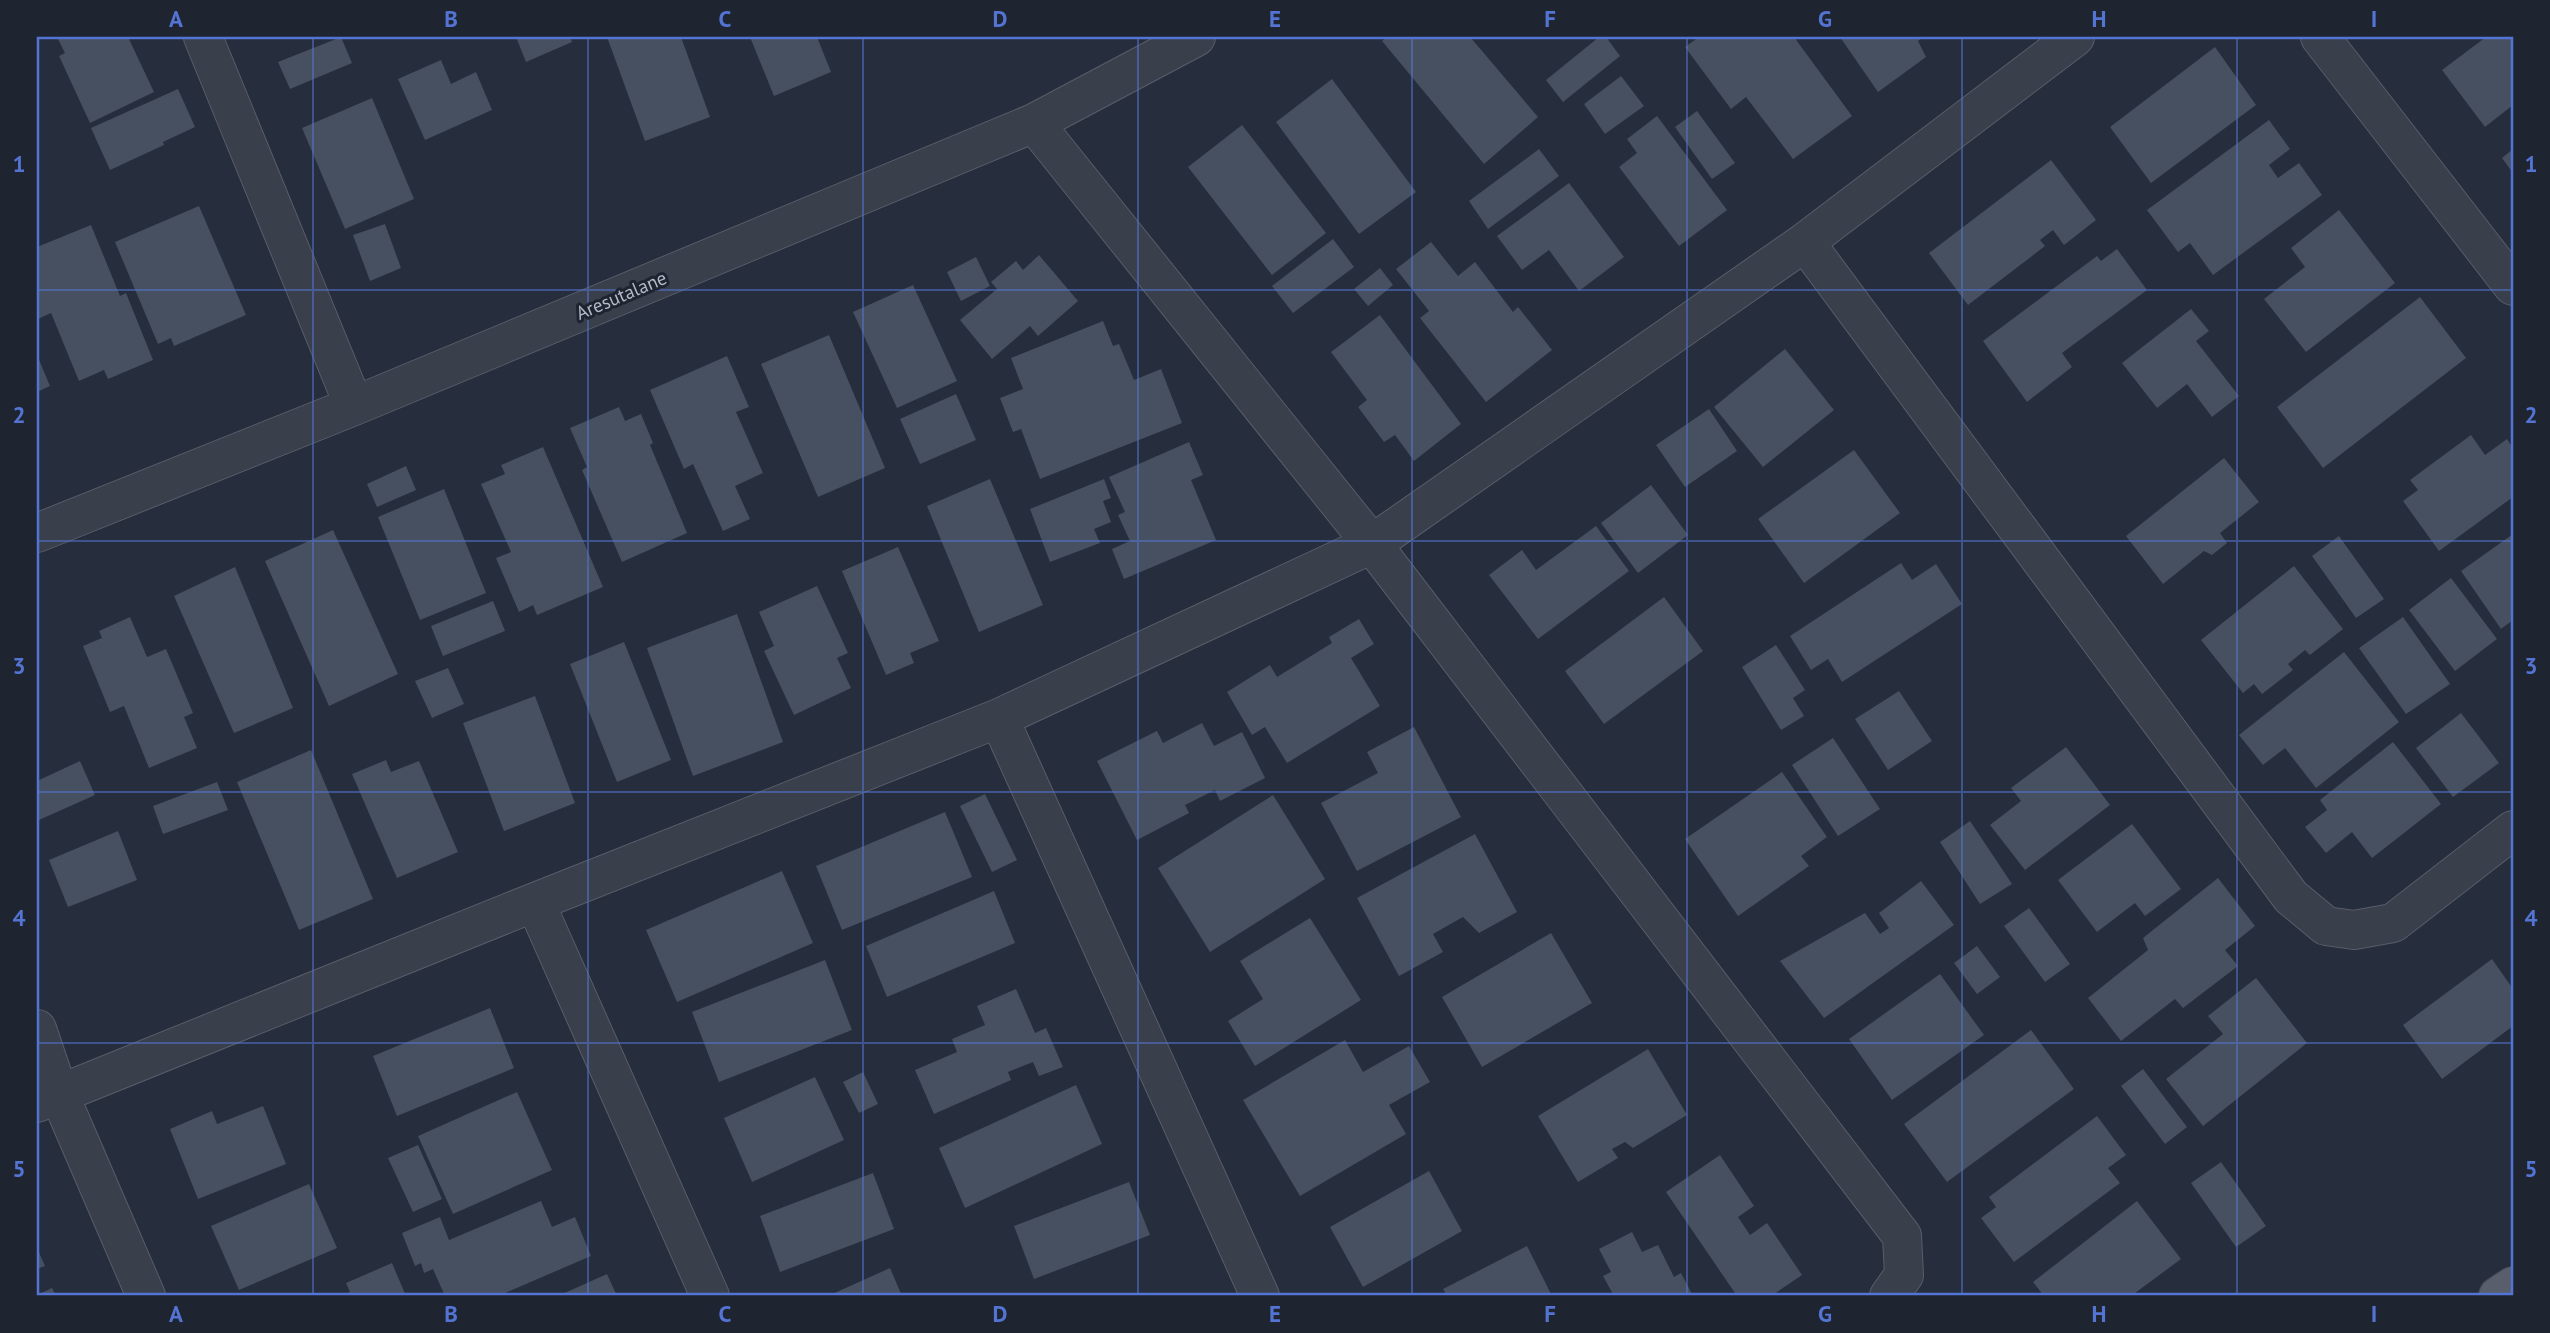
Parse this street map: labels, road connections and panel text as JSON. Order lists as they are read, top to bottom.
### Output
{
  "streets": {
    "street": ["Aresutalane"]
  },
  "grid": {
    "columns": [
      "A",
      "B",
      "C",
      "D",
      "E",
      "F",
      "G",
      "H",
      "I"
    ],
    "rows": [
      "1",
      "2",
      "3",
      "4",
      "5"
    ]
  }
}
